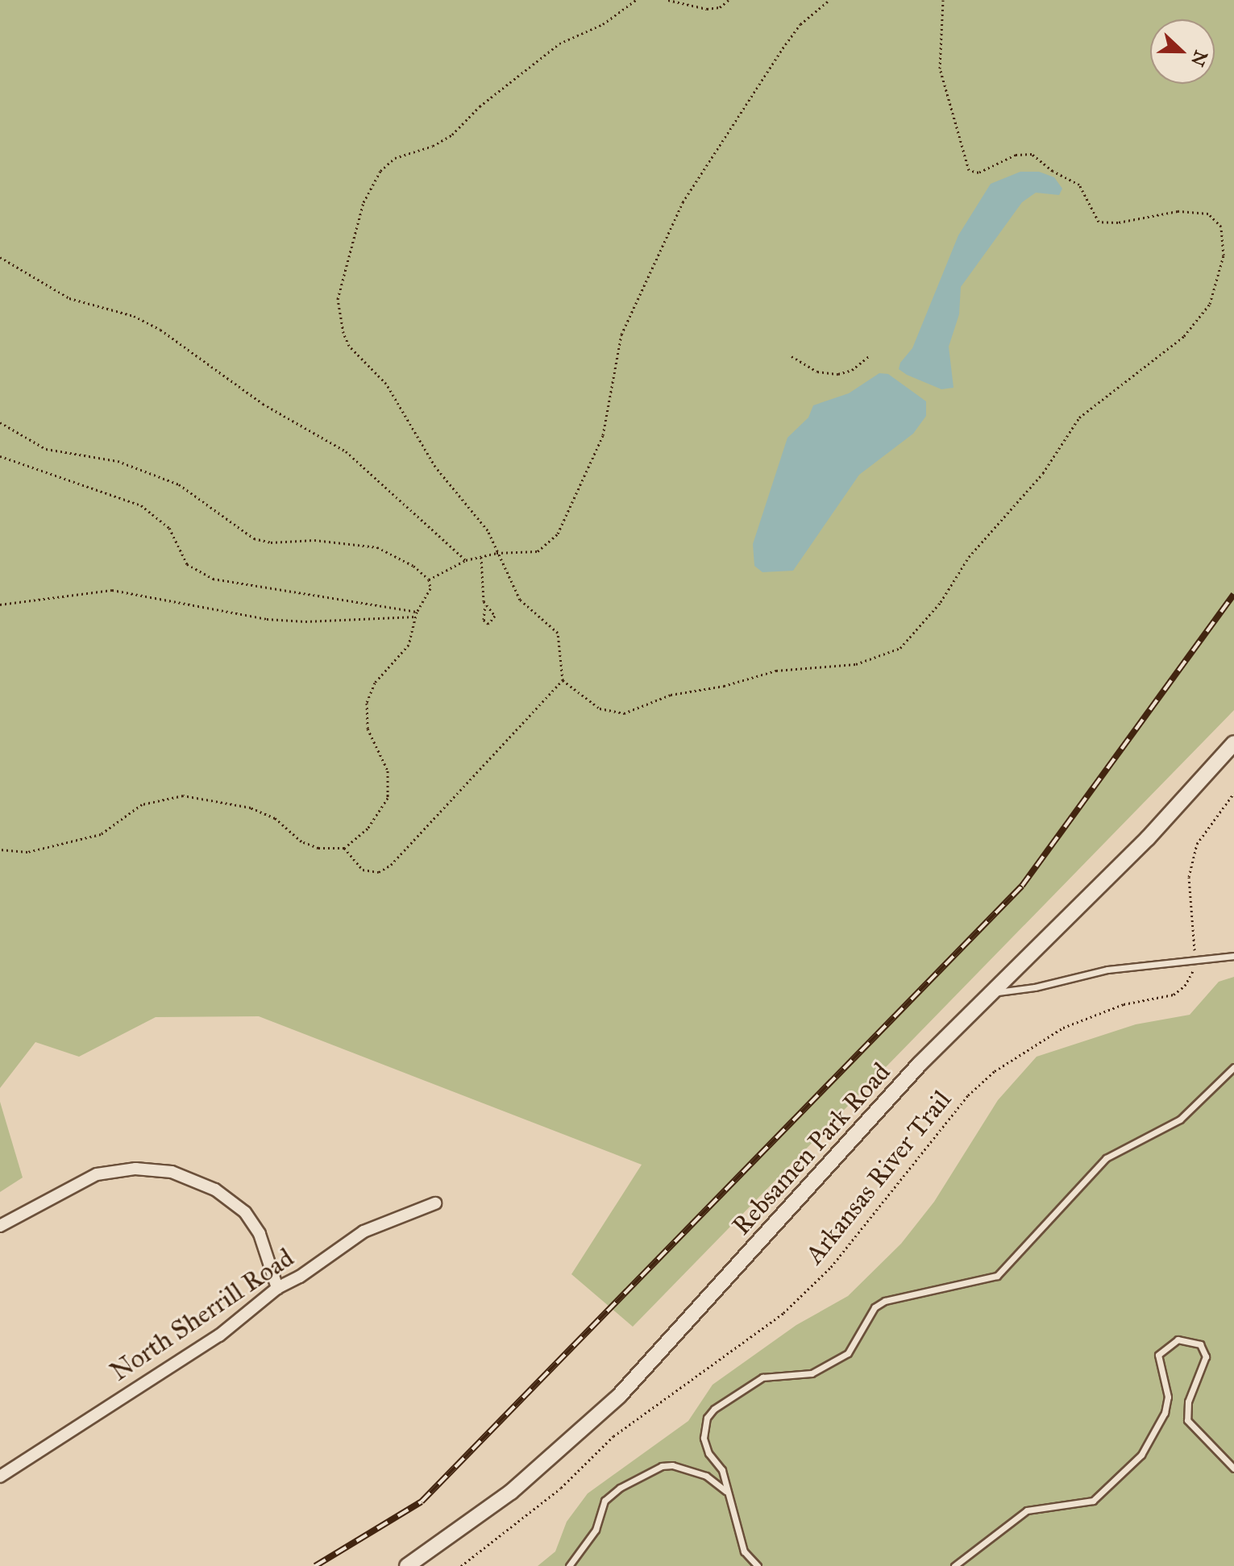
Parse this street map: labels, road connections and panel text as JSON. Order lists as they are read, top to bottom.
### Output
{
  "streets": {
    "street": ["Rebsamen Park Road", "North Sherrill Road"],
    "path": ["Arkansas River Trail"]
  },
  "north": "right"
}
